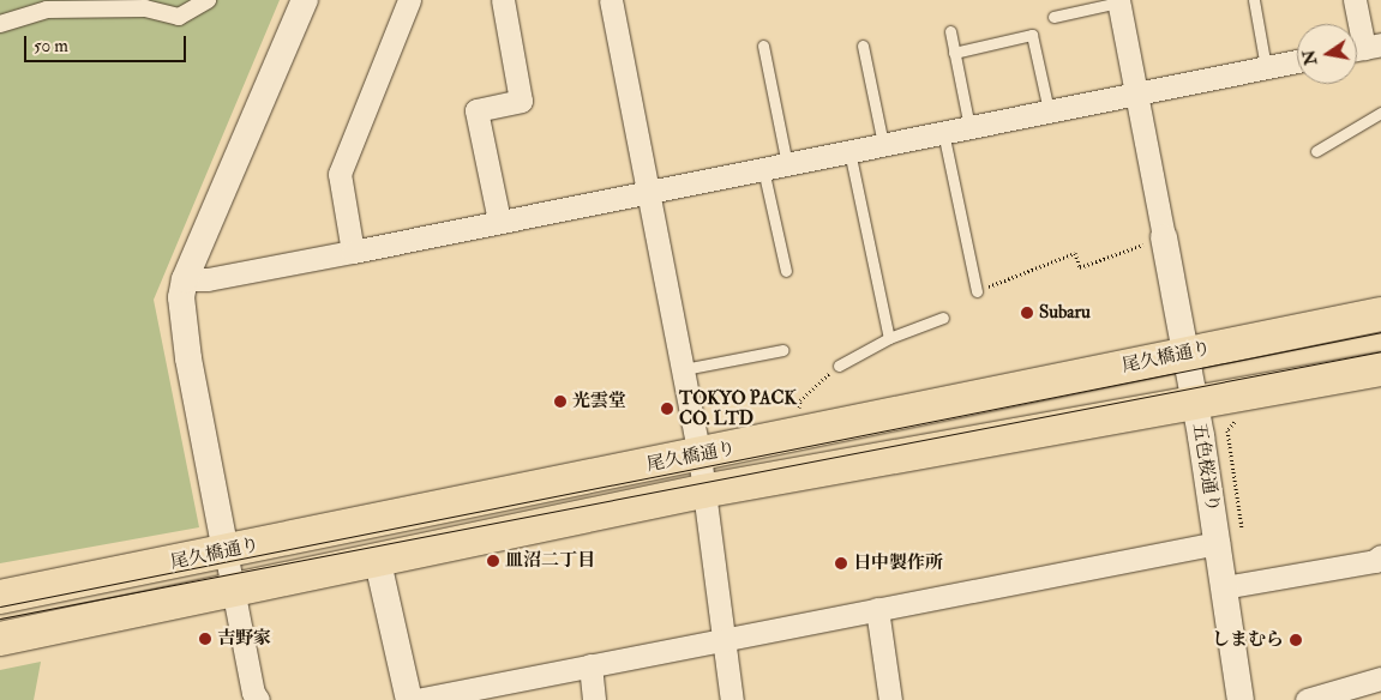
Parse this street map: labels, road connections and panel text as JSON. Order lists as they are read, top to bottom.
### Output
{
  "streets": {
    "main road": ["尾久橋通り"],
    "street": ["五色桜通り"]
  },
  "crossings": [
    ["尾久橋通り", "五色桜通り"]
  ],
  "places": [
    "Subaru",
    "光雲堂",
    "TOKYO PACK CO. LTD",
    "皿沼二丁目",
    "日中製作所",
    "吉野家",
    "しまむら"
  ],
  "scale_bar": "50 m",
  "north": "left"
}
